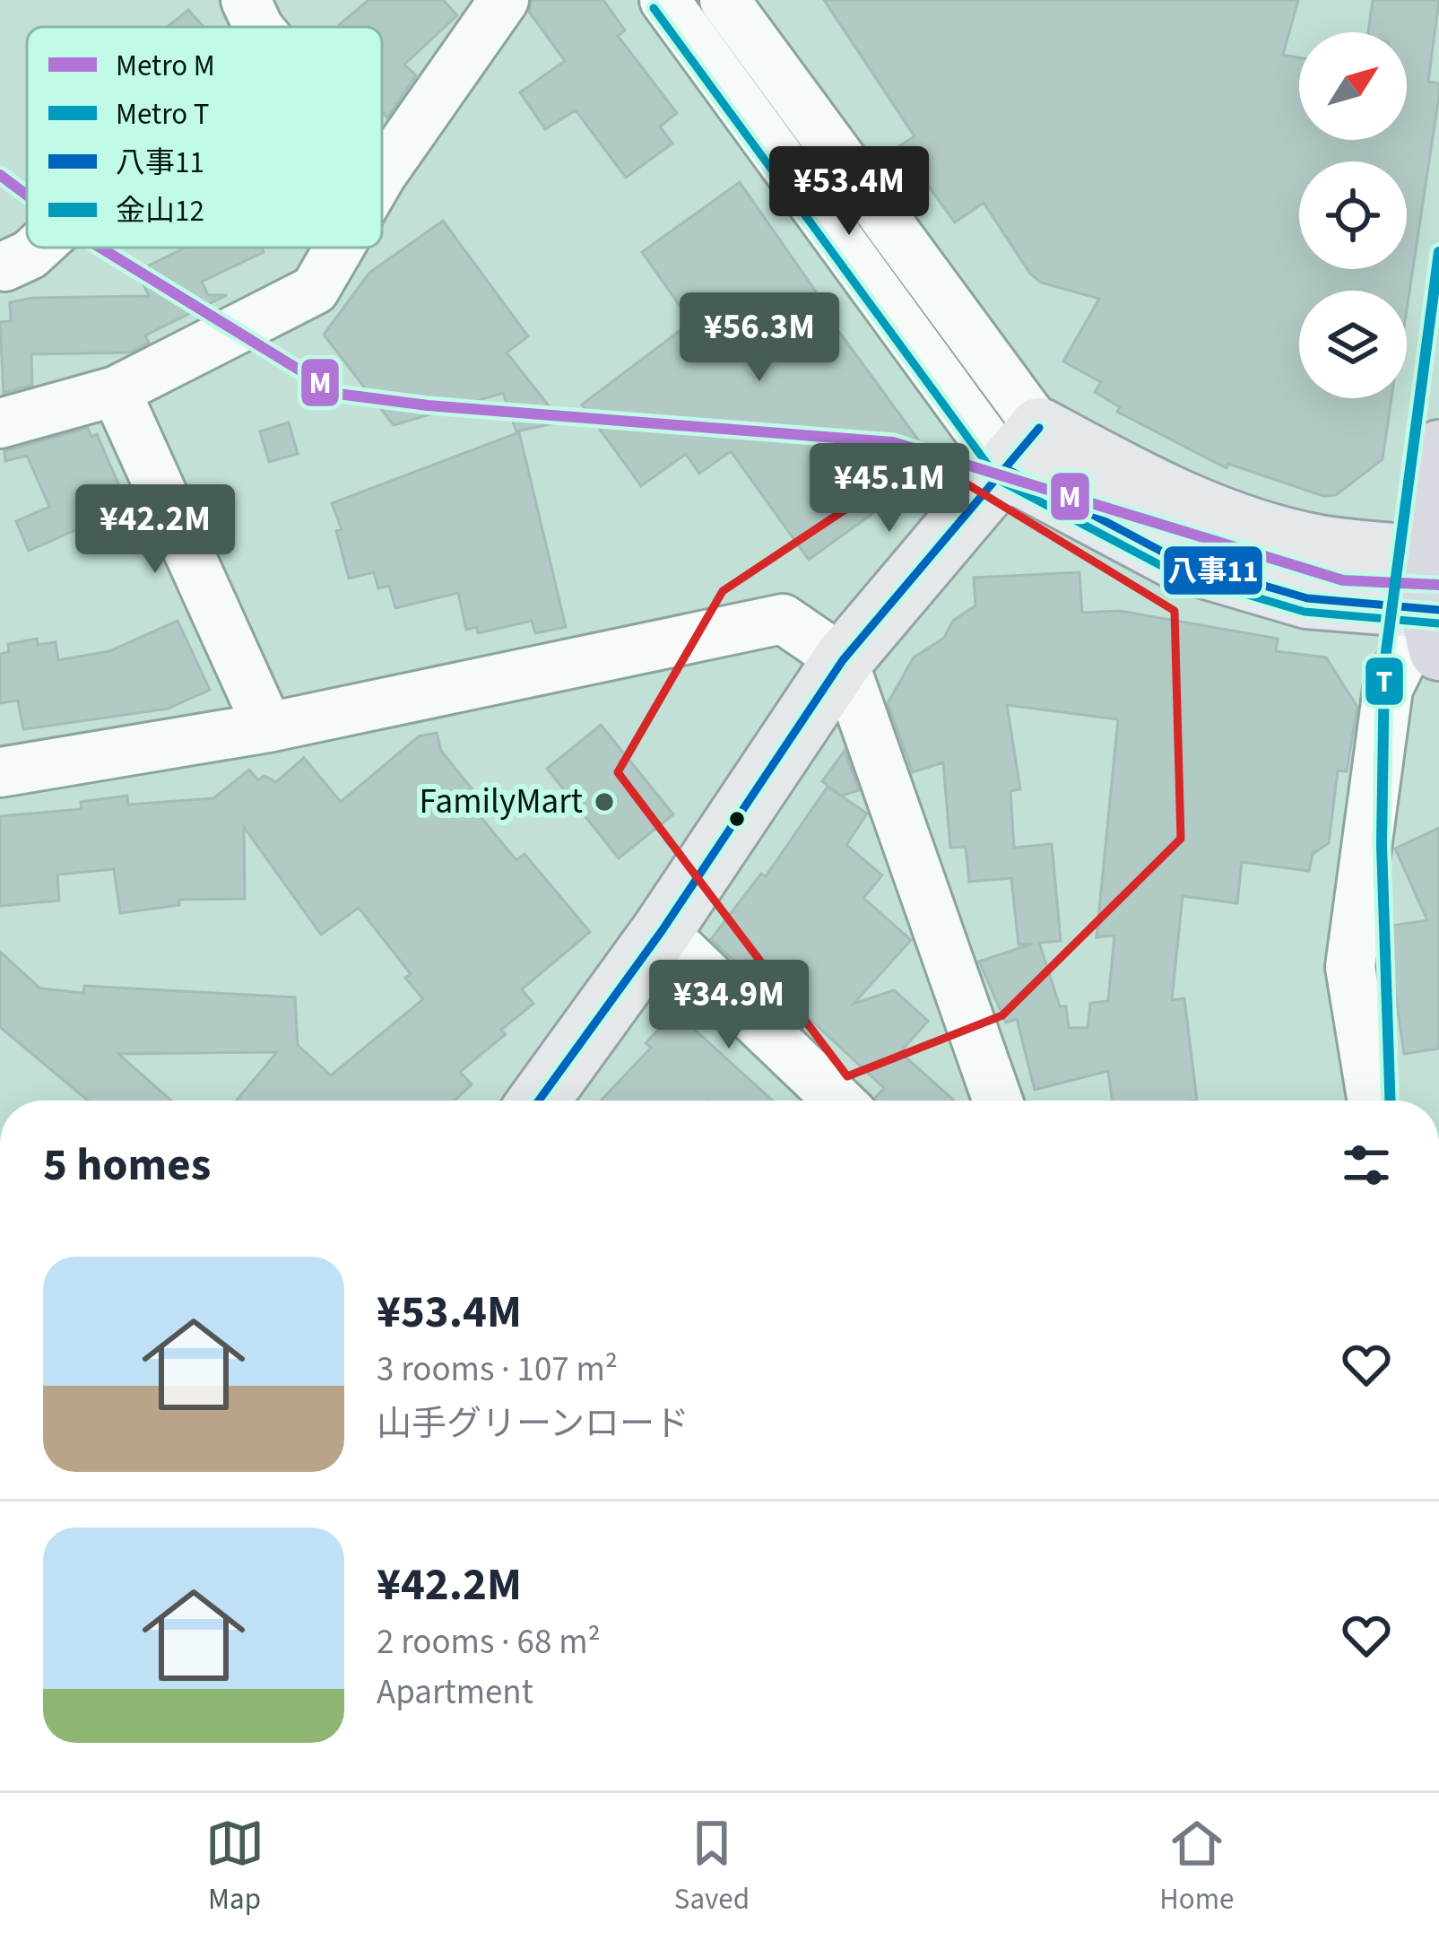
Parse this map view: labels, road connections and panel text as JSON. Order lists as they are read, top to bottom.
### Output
{
  "places": ["FamilyMart"],
  "lines": [
    "transit line 金山12",
    "metro line M",
    "metro line T",
    "transit line 八事11"
  ],
  "legend": [
    "Metro M",
    "Metro T",
    "八事11",
    "金山12"
  ],
  "north": "top right",
  "page": {
    "price": [
      "¥53.4M",
      "¥56.3M",
      "¥45.1M",
      "¥42.2M",
      "¥34.9M"
    ],
    "heading": "5 homes",
    "list": [
      {
        "name": "¥53.4M",
        "note": "3 rooms · 107 m² · 山手グリーンロード"
      },
      {
        "name": "¥42.2M",
        "note": "2 rooms · 68 m² · Apartment"
      }
    ],
    "tabs": ["Map", "Saved", "Home"]
  }
}
